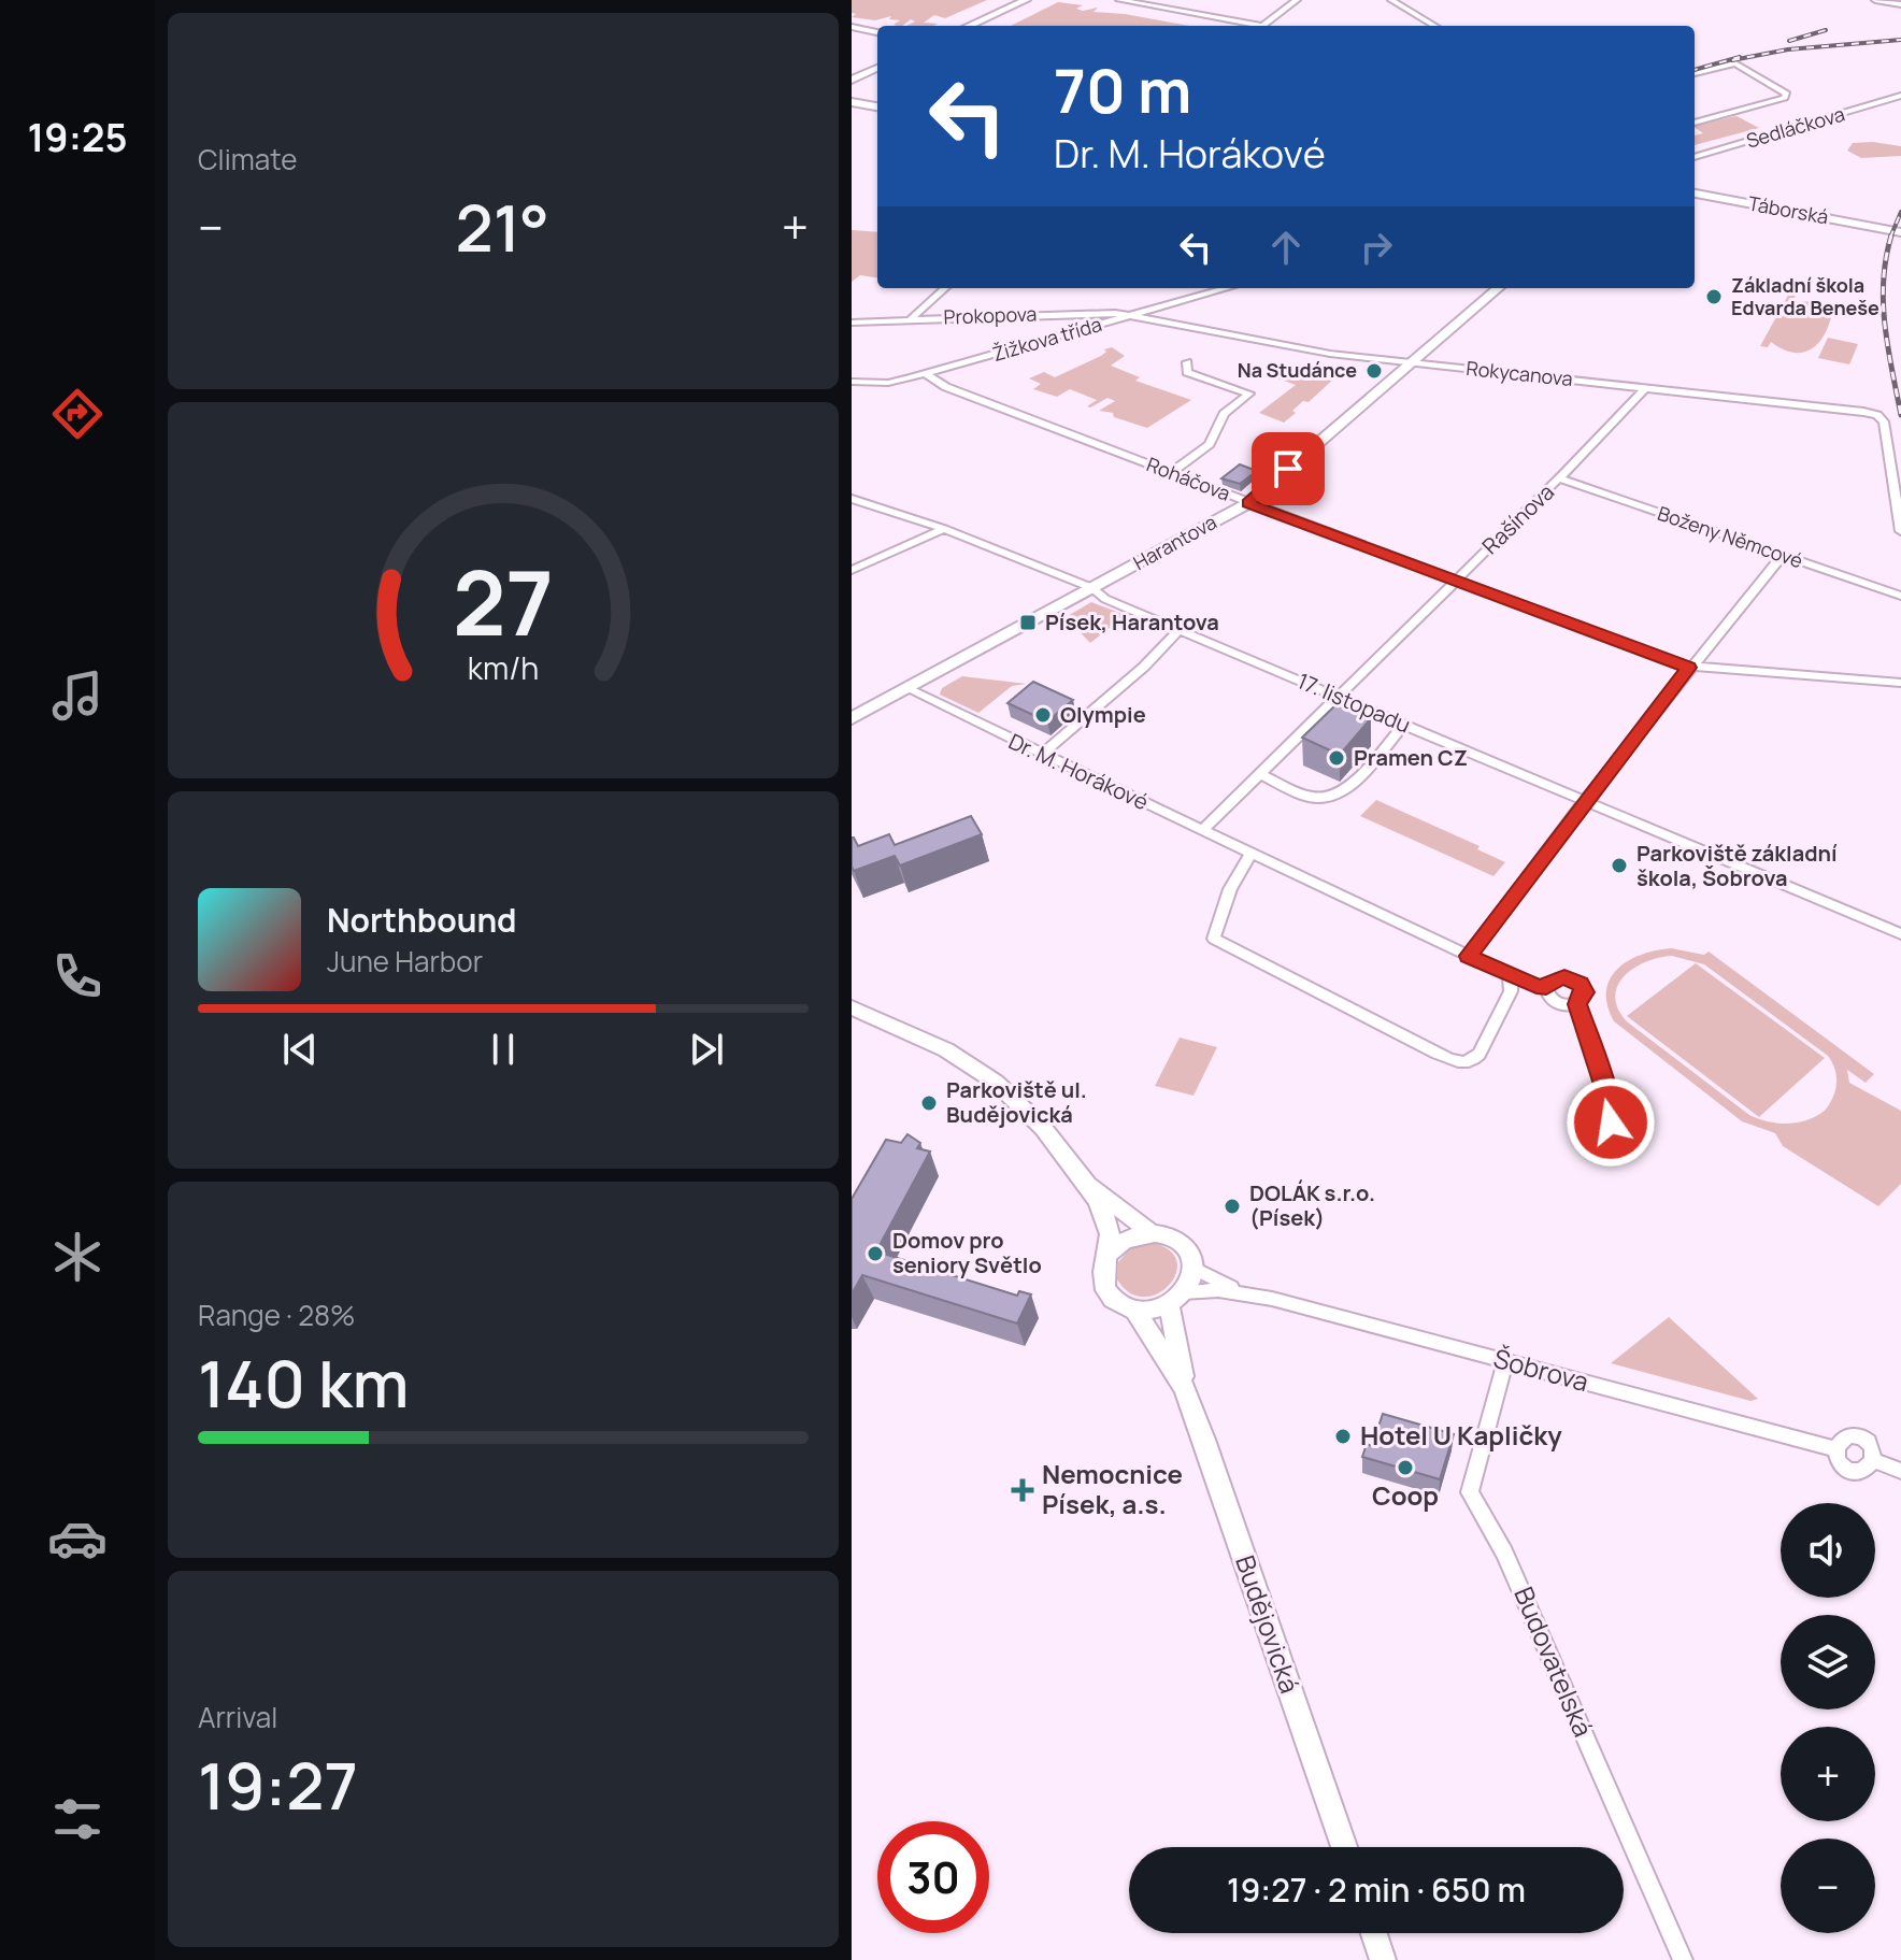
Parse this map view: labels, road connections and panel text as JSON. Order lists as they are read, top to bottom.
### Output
{
  "streets": {
    "main road": ["Táborská"],
    "street": [
      "Sedláčkova",
      "Prokopova",
      "Žižkova třída",
      "Rokycanova",
      "Roháčova",
      "Rašínova",
      "Boženy Němcové",
      "Harantova",
      "17. listopadu",
      "Dr. M. Horákové",
      "Šobrova",
      "Budějovická",
      "Budovatelská"
    ]
  },
  "crossings": [
    ["Prokopova", "Žižkova třída"],
    ["Prokopova", "Rokycanova"],
    ["Žižkova třída", "Rokycanova"],
    ["Žižkova třída", "Roháčova"],
    ["Rokycanova", "Rašínova"],
    ["Rokycanova", "Harantova"],
    ["Roháčova", "Rašínova"],
    ["Roháčova", "Harantova"],
    ["Rašínova", "Boženy Němcové"],
    ["Rašínova", "17. listopadu"],
    ["Rašínova", "Dr. M. Horákové"],
    ["Harantova", "17. listopadu"],
    ["Harantova", "Dr. M. Horákové"],
    ["Šobrova", "Budějovická"],
    ["Šobrova", "Budovatelská"]
  ],
  "places": {
    "other": [
      "Základní škola Edvarda Beneše",
      "Na Studánce",
      "Olympie",
      "Pramen CZ",
      "Parkoviště základní škola, Šobrova",
      "Parkoviště ul. Budějovická",
      "DOLÁK s.r.o. (Písek)",
      "Domov pro seniory Světlo",
      "Hotel U Kapličky",
      "Coop"
    ],
    "transit": ["Písek, Harantova"],
    "health": ["Nemocnice Písek, a.s."]
  },
  "page": {
    "tabs": "19:25",
    "tile": [
      "Climate",
      ["Range · 28%", "140 km"],
      ["Arrival", "19:27"]
    ],
    "turn": ["70 m", "Dr. M. Horákové"],
    "heat": ["−", "21°", "+"],
    "song": ["Northbound", "June Harbor"],
    "map_buttons": ["+", "−"],
    "limit": "30",
    "trip": "19:27 · 2 min · 650 m",
    "gauge": ["27", "km/h"]
  }
}
